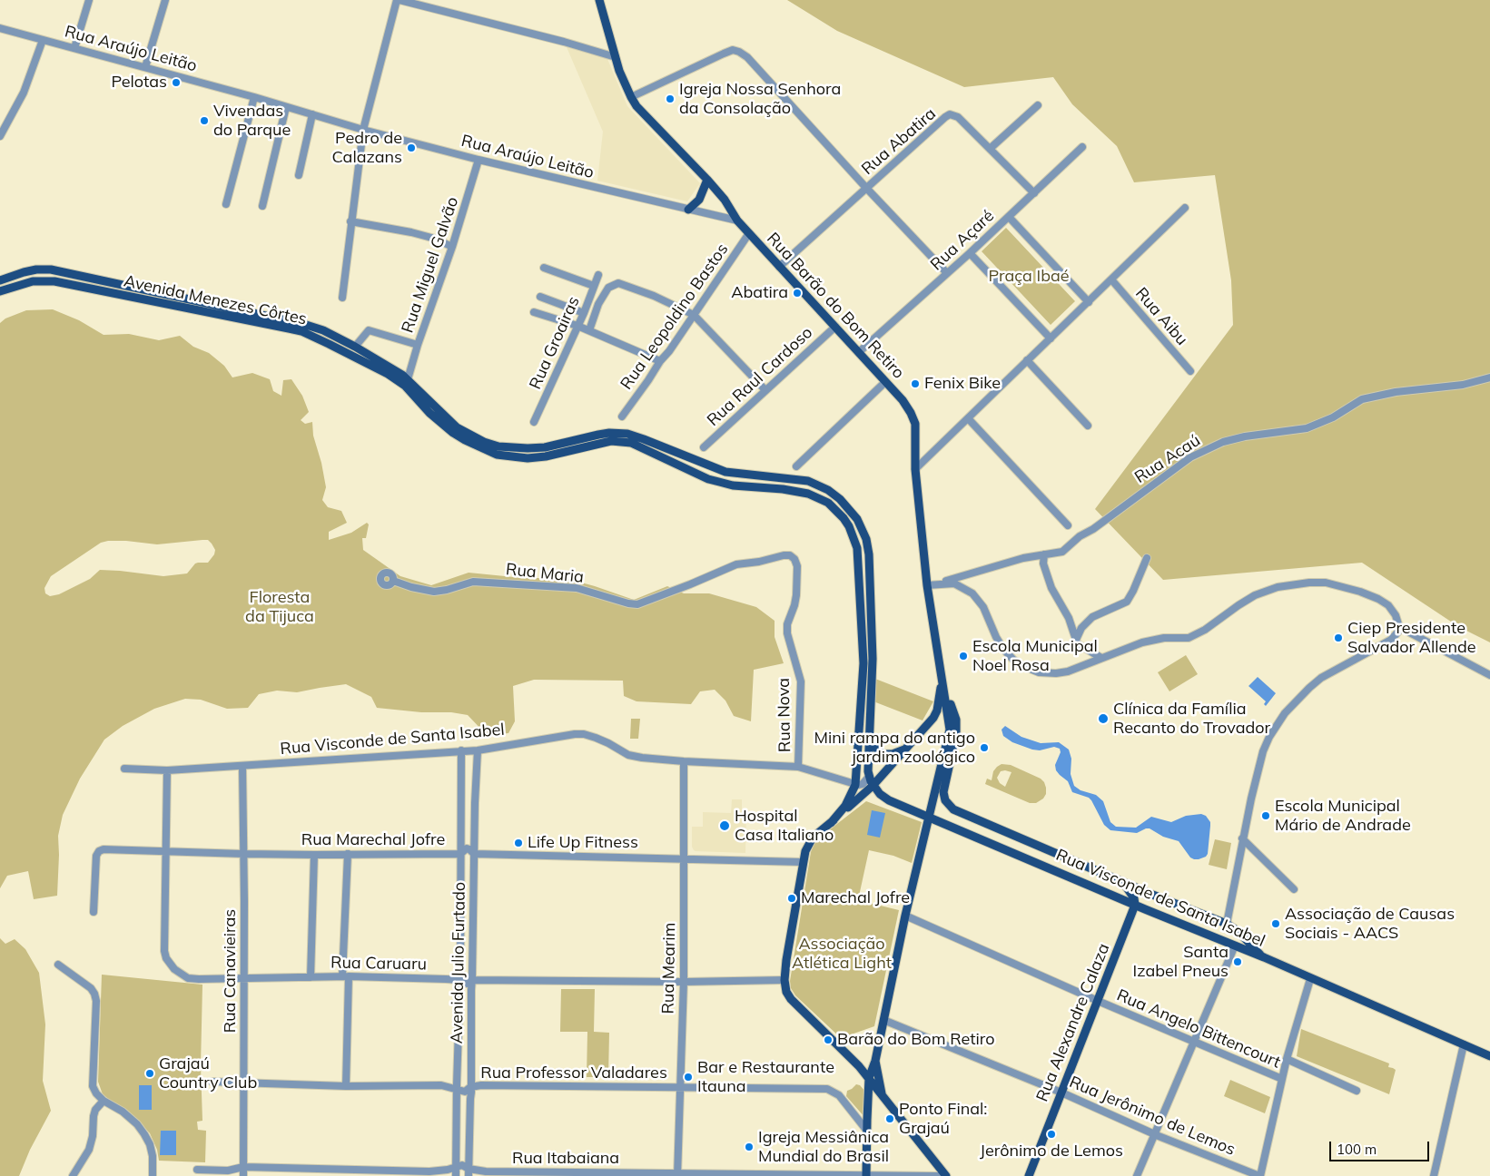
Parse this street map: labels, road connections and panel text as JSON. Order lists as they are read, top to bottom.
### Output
{
  "streets": {
    "main road": [
      "Avenida Menezes Côrtes",
      "Rua Barão do Bom Retiro",
      "Rua Visconde de Santa Isabel",
      "Rua Alexandre Calaza"
    ],
    "street": [
      "Rua Araújo Leitão",
      "Rua Abatira",
      "Rua Açaré",
      "Rua Miguel Galvão",
      "Rua Leopoldino Bastos",
      "Rua Aibu",
      "Rua Groairas",
      "Rua Raul Cardoso",
      "Rua Acaú",
      "Rua Maria",
      "Rua Nova",
      "Rua Marechal Jofre",
      "Avenida Julio Furtado",
      "Rua Caruaru",
      "Rua Mearim",
      "Rua Canavieiras",
      "Rua Angelo Bittencourt",
      "Rua Professor Valadares",
      "Rua Jerônimo de Lemos",
      "Rua Itabaiana"
    ]
  },
  "crossings": [
    ["Rua Araújo Leitão", "Rua Miguel Galvão"],
    ["Rua Araújo Leitão", "Rua Barão do Bom Retiro"],
    ["Rua Abatira", "Rua Açaré"],
    ["Rua Abatira", "Rua Barão do Bom Retiro"],
    ["Rua Açaré", "Rua Barão do Bom Retiro"],
    ["Rua Miguel Galvão", "Avenida Menezes Côrtes"],
    ["Avenida Menezes Côrtes", "Rua Visconde de Santa Isabel"],
    ["Rua Barão do Bom Retiro", "Rua Leopoldino Bastos"],
    ["Rua Barão do Bom Retiro", "Rua Raul Cardoso"],
    ["Rua Barão do Bom Retiro", "Rua Acaú"],
    ["Rua Barão do Bom Retiro", "Rua Visconde de Santa Isabel"],
    ["Rua Barão do Bom Retiro", "Rua Angelo Bittencourt"],
    ["Rua Barão do Bom Retiro", "Rua Jerônimo de Lemos"],
    ["Rua Maria", "Rua Nova"],
    ["Rua Nova", "Rua Visconde de Santa Isabel"],
    ["Rua Visconde de Santa Isabel", "Avenida Julio Furtado"],
    ["Rua Visconde de Santa Isabel", "Rua Caruaru"],
    ["Rua Visconde de Santa Isabel", "Rua Mearim"],
    ["Rua Visconde de Santa Isabel", "Rua Canavieiras"],
    ["Rua Visconde de Santa Isabel", "Rua Alexandre Calaza"],
    ["Rua Marechal Jofre", "Avenida Julio Furtado"],
    ["Rua Marechal Jofre", "Rua Caruaru"],
    ["Rua Marechal Jofre", "Rua Mearim"],
    ["Rua Marechal Jofre", "Rua Canavieiras"],
    ["Avenida Julio Furtado", "Rua Caruaru"],
    ["Avenida Julio Furtado", "Rua Professor Valadares"],
    ["Avenida Julio Furtado", "Rua Itabaiana"],
    ["Rua Caruaru", "Rua Mearim"],
    ["Rua Caruaru", "Rua Canavieiras"],
    ["Rua Mearim", "Rua Professor Valadares"],
    ["Rua Mearim", "Rua Itabaiana"],
    ["Rua Canavieiras", "Rua Professor Valadares"],
    ["Rua Canavieiras", "Rua Itabaiana"],
    ["Rua Alexandre Calaza", "Rua Angelo Bittencourt"],
    ["Rua Alexandre Calaza", "Rua Jerônimo de Lemos"]
  ],
  "parks": ["Praça Ibaé", "Floresta da Tijuca", "Associação Atlética Light"],
  "places": [
    "Pelotas",
    "Igreja Nossa Senhora da Consolação",
    "Vivendas do Parque",
    "Pedro de Calazans",
    "Abatira",
    "Fenix Bike",
    "Ciep Presidente Salvador Allende",
    "Escola Municipal Noel Rosa",
    "Clínica da Família Recanto do Trovador",
    "Mini rampa do antigo jardim zoológico",
    "Escola Municipal Mário de Andrade",
    "Hospital Casa Italiano",
    "Life Up Fitness",
    "Marechal Jofre",
    "Associação de Causas Sociais - AACS",
    "Santa Izabel Pneus",
    "Barão do Bom Retiro",
    "Grajaú Country Club",
    "Bar e Restaurante Itauna",
    "Ponto Final: Grajaú",
    "Jerônimo de Lemos",
    "Igreja Messiânica Mundial do Brasil"
  ],
  "scale_bar": "100 m"
}
